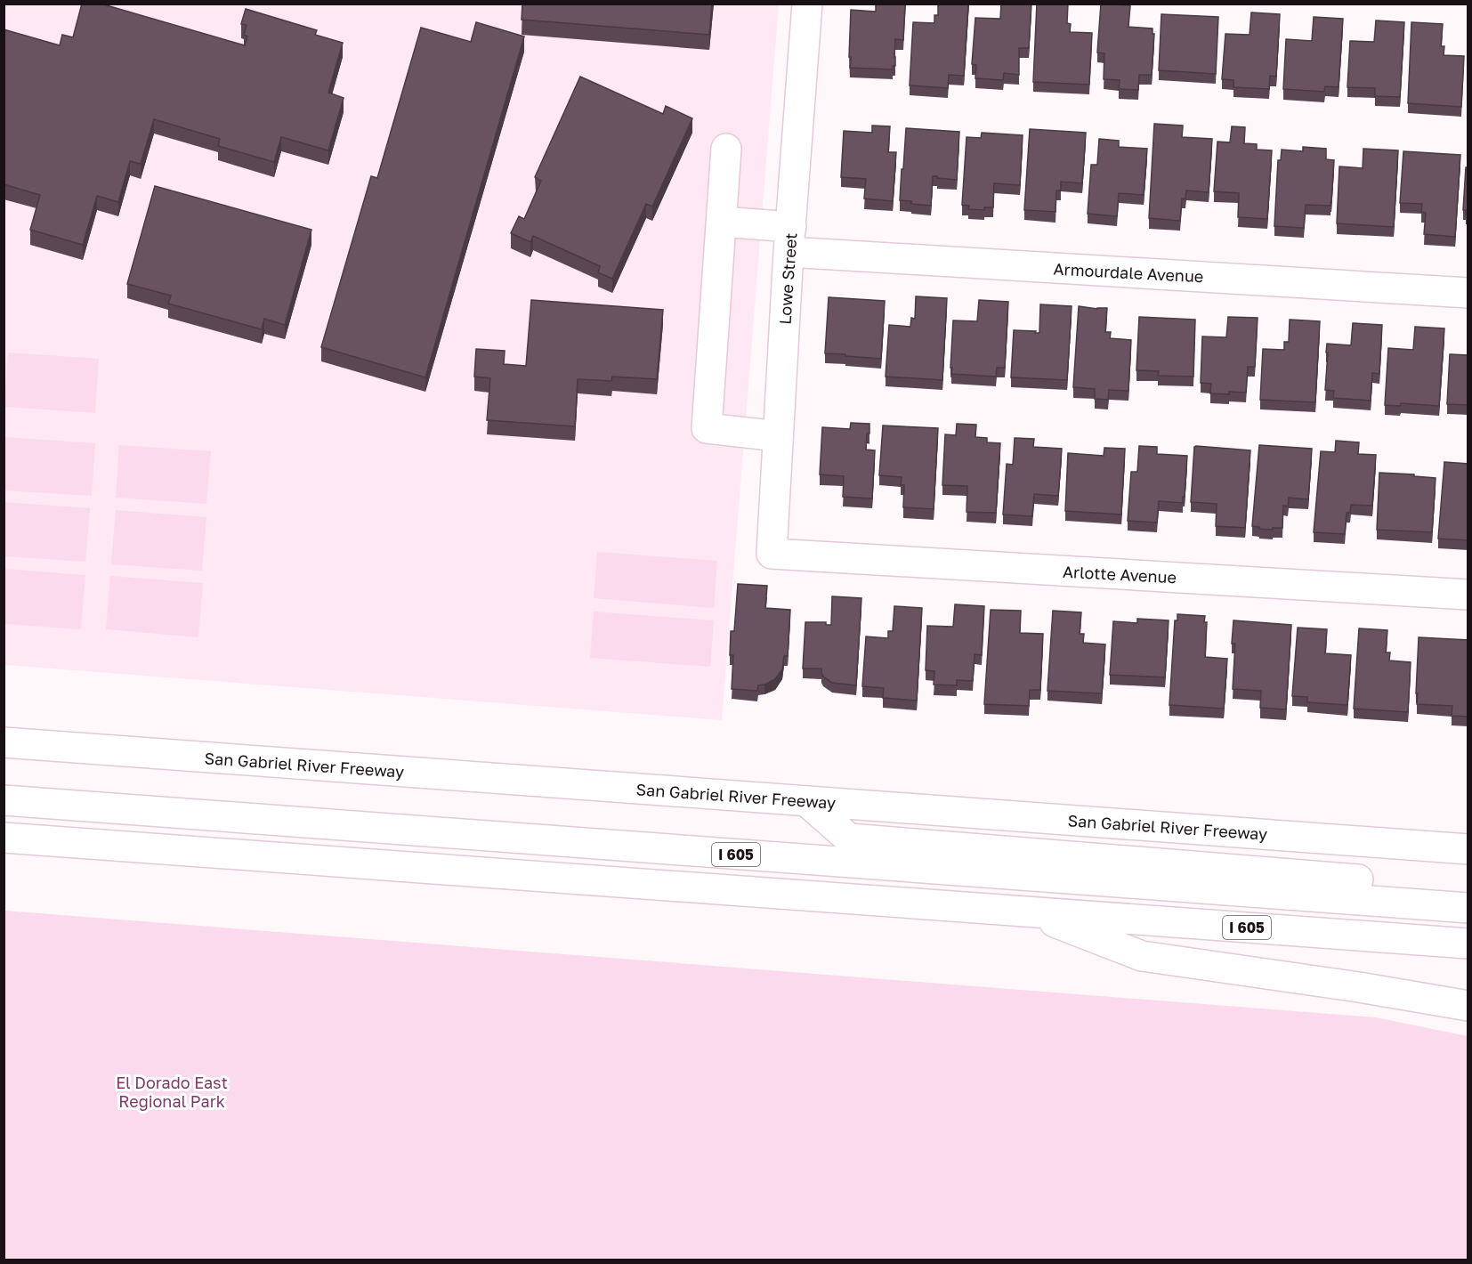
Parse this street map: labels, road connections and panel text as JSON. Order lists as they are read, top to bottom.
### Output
{
  "streets": {
    "main road": [
      "Armourdale Avenue",
      "Lowe Street",
      "Arlotte Avenue",
      "San Gabriel River Freeway",
      "I 605"
    ]
  },
  "crossings": [
    ["Armourdale Avenue", "Lowe Street"],
    ["Lowe Street", "Arlotte Avenue"]
  ],
  "parks": ["El Dorado East Regional Park"]
}
